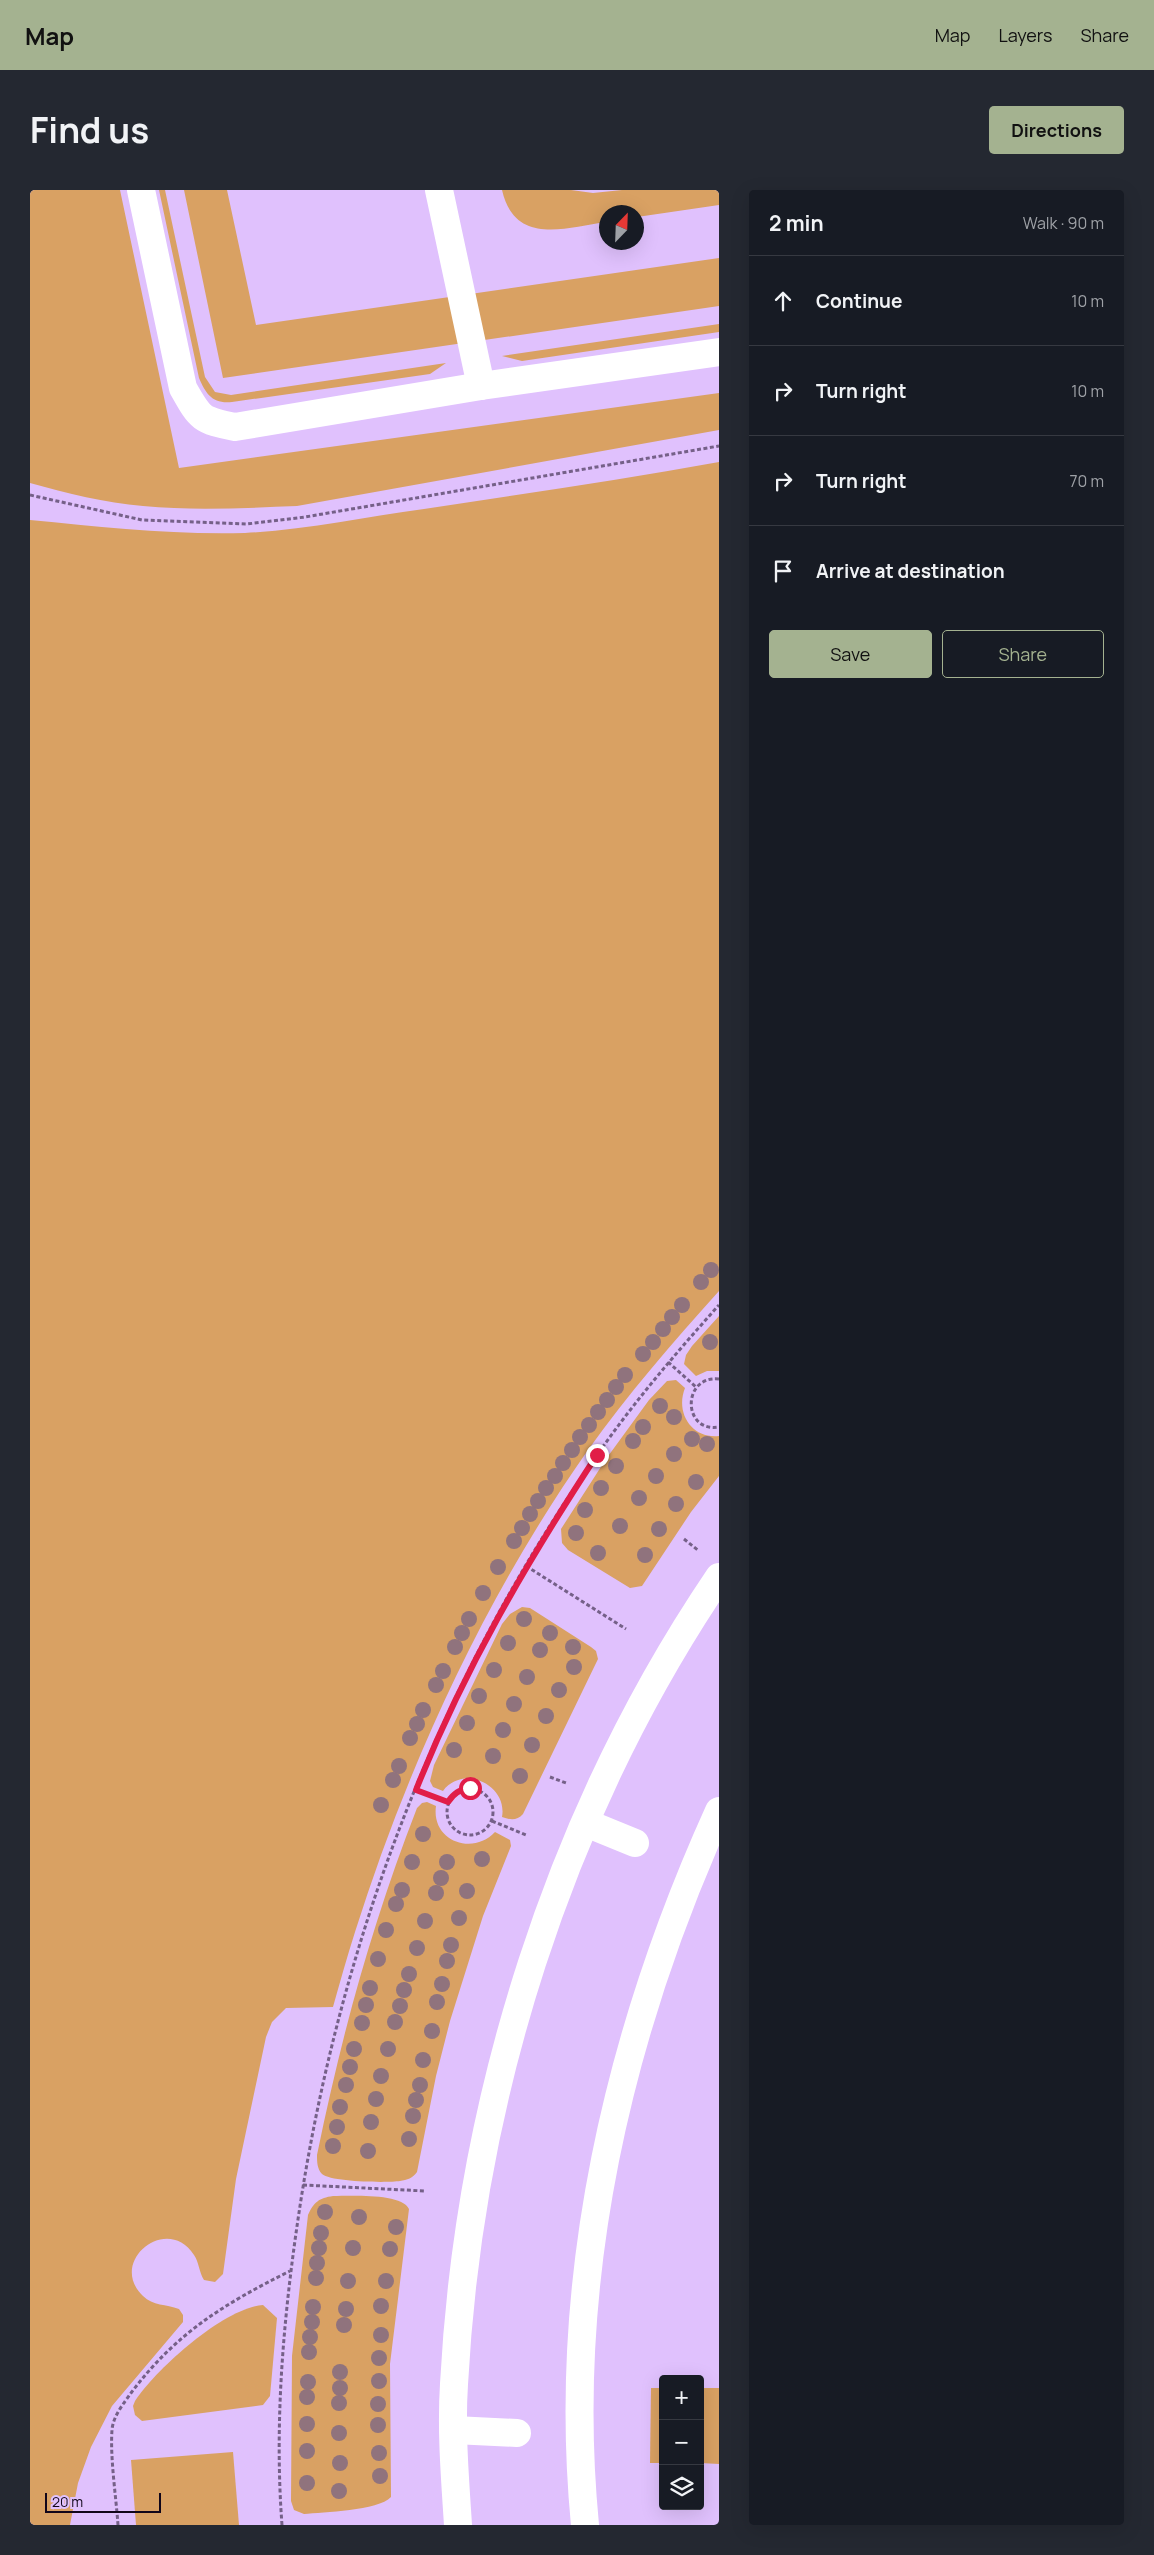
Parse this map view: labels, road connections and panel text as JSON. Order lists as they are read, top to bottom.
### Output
{
  "scale_bar": "20 m",
  "north": "top right",
  "page": {
    "header": "Map",
    "nav": ["Map", "Layers", "Share"],
    "title": "Find us",
    "buttons": [
      "Directions",
      ["Save", "Share"]
    ],
    "heading": ["2 min", "Walk · 90 m"],
    "list": [
      ["Continue", "10 m"],
      ["Turn right", "10 m"],
      ["Turn right", "70 m"],
      "Arrive at destination"
    ],
    "map_buttons": ["+", "−"],
    "scale": "20 m"
  }
}
